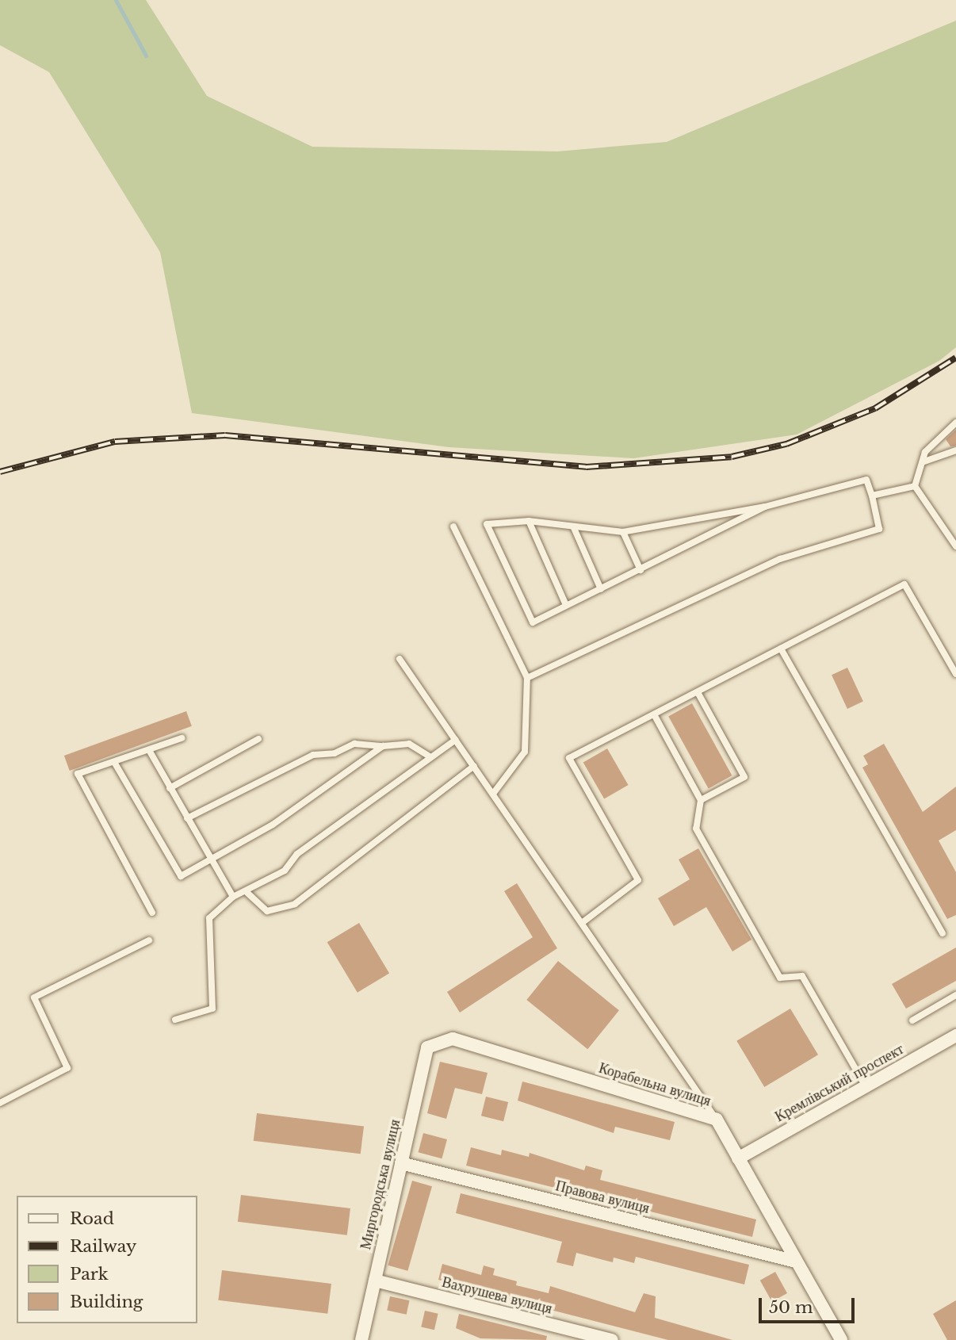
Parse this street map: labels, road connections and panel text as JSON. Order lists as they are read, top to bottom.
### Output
{
  "streets": {
    "street": [
      "Кремлівський проспект",
      "Корабельна вулиця",
      "Миргородська вулиця",
      "Правова вулиця",
      "Вахрушева вулиця"
    ]
  },
  "crossings": [
    ["Кремлівський проспект", "Корабельна вулиця"],
    ["Корабельна вулиця", "Миргородська вулиця"],
    ["Корабельна вулиця", "Правова вулиця"],
    ["Миргородська вулиця", "Правова вулиця"],
    ["Миргородська вулиця", "Вахрушева вулиця"]
  ],
  "legend": [
    "Road",
    "Railway",
    "Park",
    "Building"
  ],
  "scale_bar": "50 m"
}
